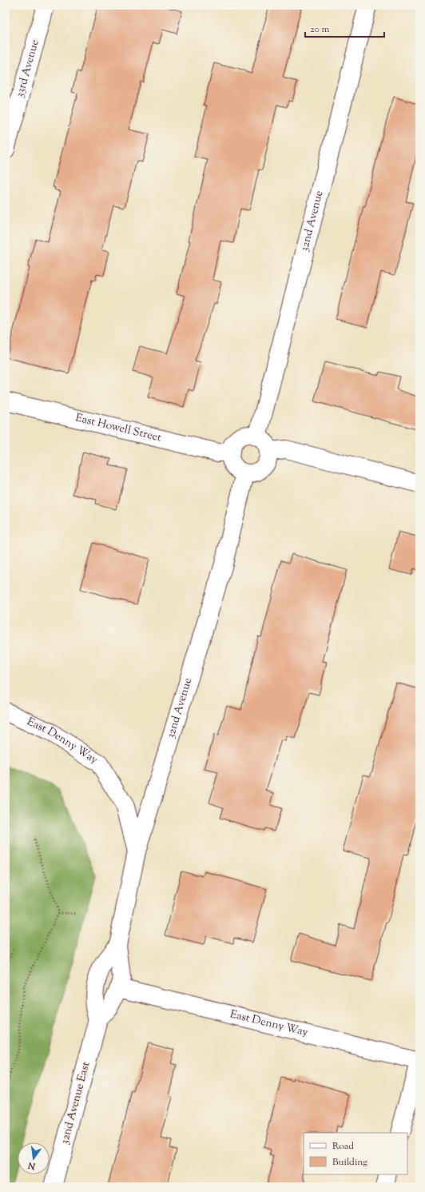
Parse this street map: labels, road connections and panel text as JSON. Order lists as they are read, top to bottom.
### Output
{
  "streets": {
    "street": [
      "33rd Avenue",
      "32nd Avenue",
      "East Howell Street",
      "East Denny Way",
      "32nd Avenue East"
    ]
  },
  "crossings": [
    ["32nd Avenue", "East Howell Street"],
    ["32nd Avenue", "East Denny Way"]
  ],
  "legend": ["Road", "Building"],
  "scale_bar": "20 m",
  "north": "bottom"
}
